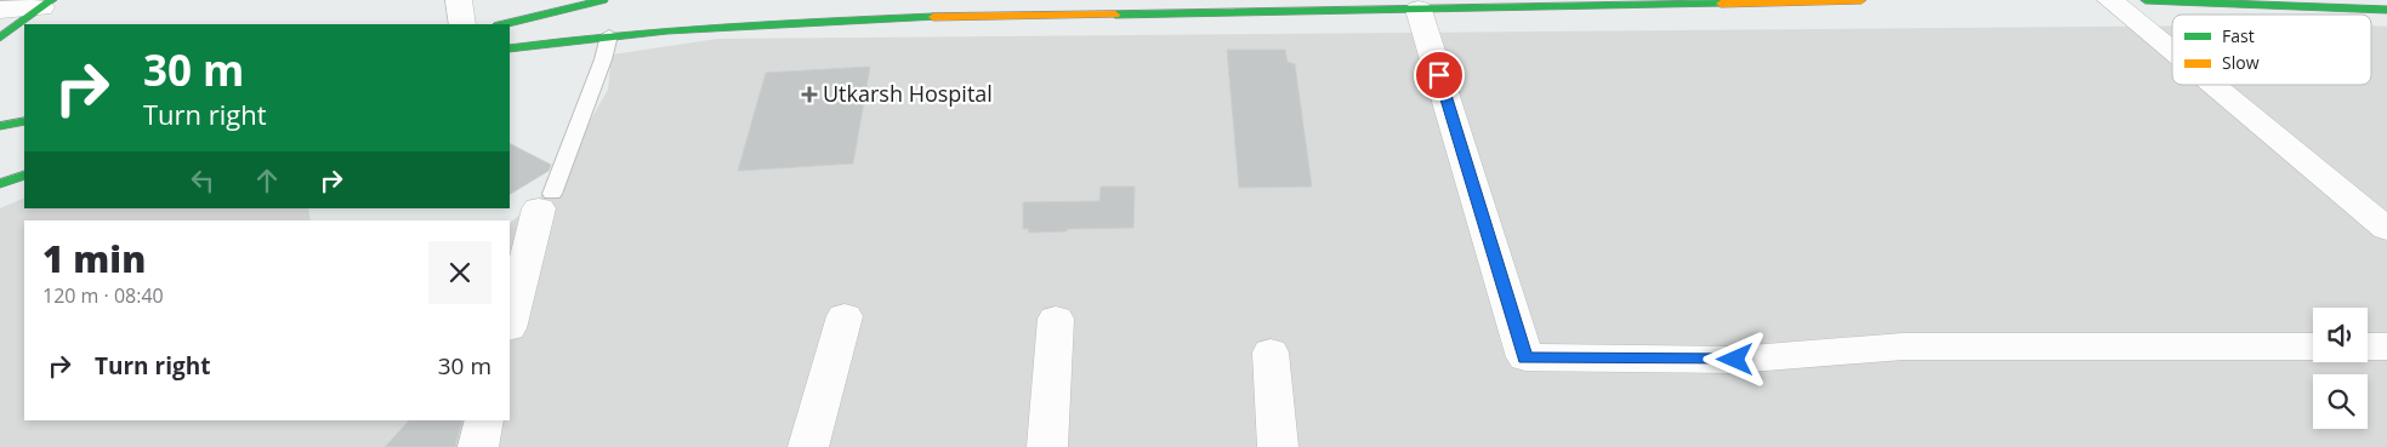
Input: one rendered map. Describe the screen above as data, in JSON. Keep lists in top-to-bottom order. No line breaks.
{"places":{"health":["Utkarsh Hospital"]},"legend":["Fast","Slow"],"page":{"turn":["30 m","Turn right"],"heading":["1 min","120 m · 08:40"],"list":[{"name":"Turn right","value":"30 m"}]}}
